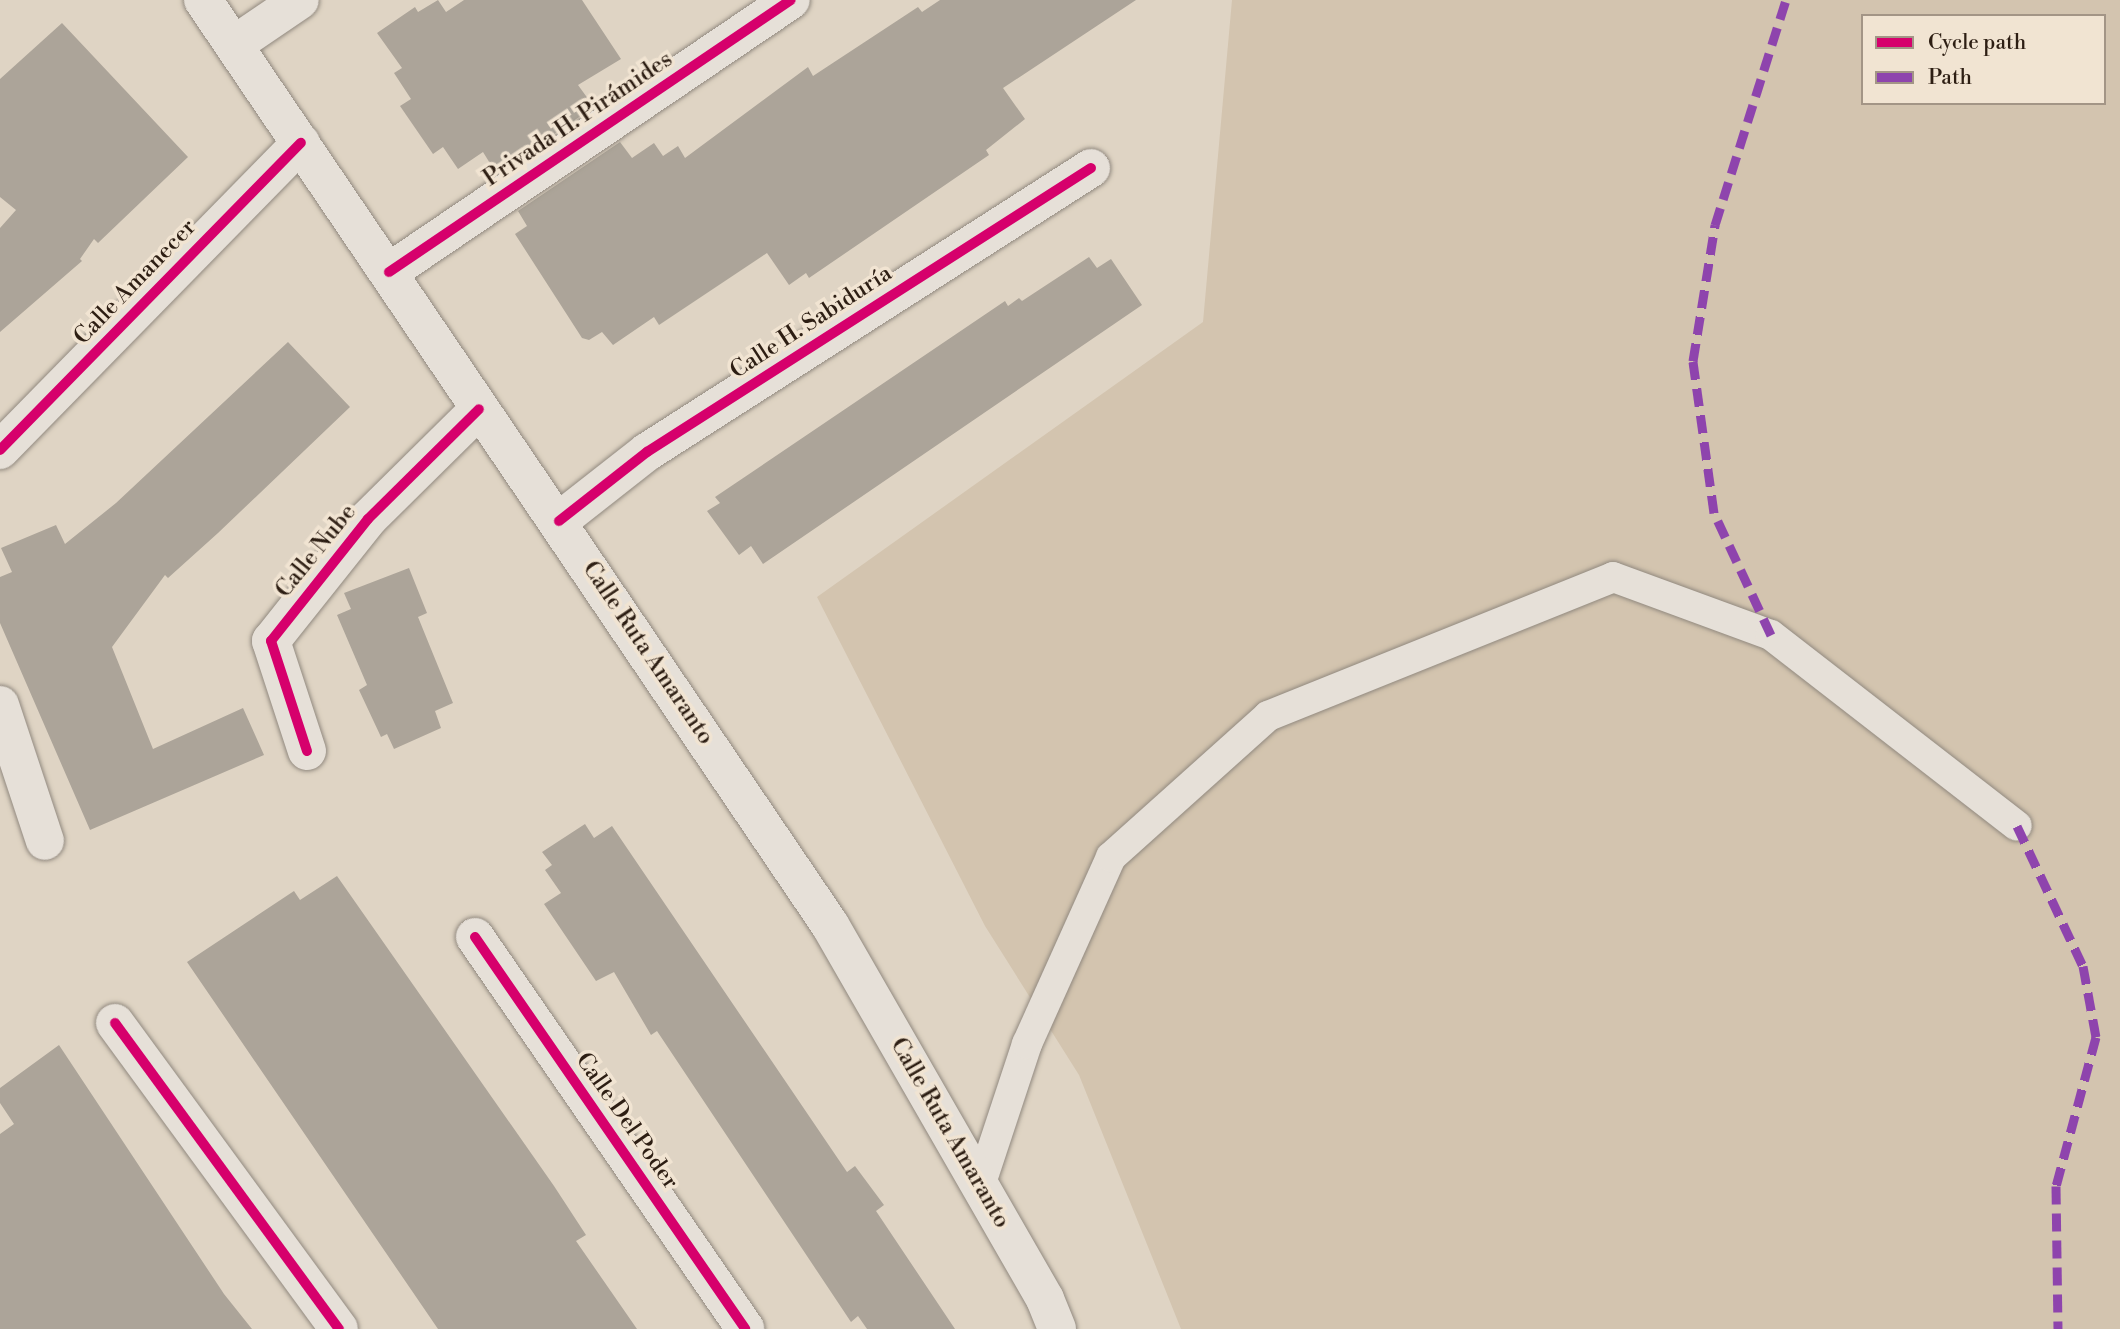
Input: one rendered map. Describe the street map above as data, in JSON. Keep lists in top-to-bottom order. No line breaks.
{"streets":{"street":["Privada H. Pirámides","Calle Amanecer","Calle H. Sabiduría","Calle Nube","Calle Ruta Amaranto","Calle Del Poder"]},"crossings":[["Privada H. Pirámides","Calle Ruta Amaranto"],["Calle Amanecer","Calle Ruta Amaranto"],["Calle H. Sabiduría","Calle Ruta Amaranto"],["Calle Nube","Calle Ruta Amaranto"]],"legend":["Cycle path","Path"]}
